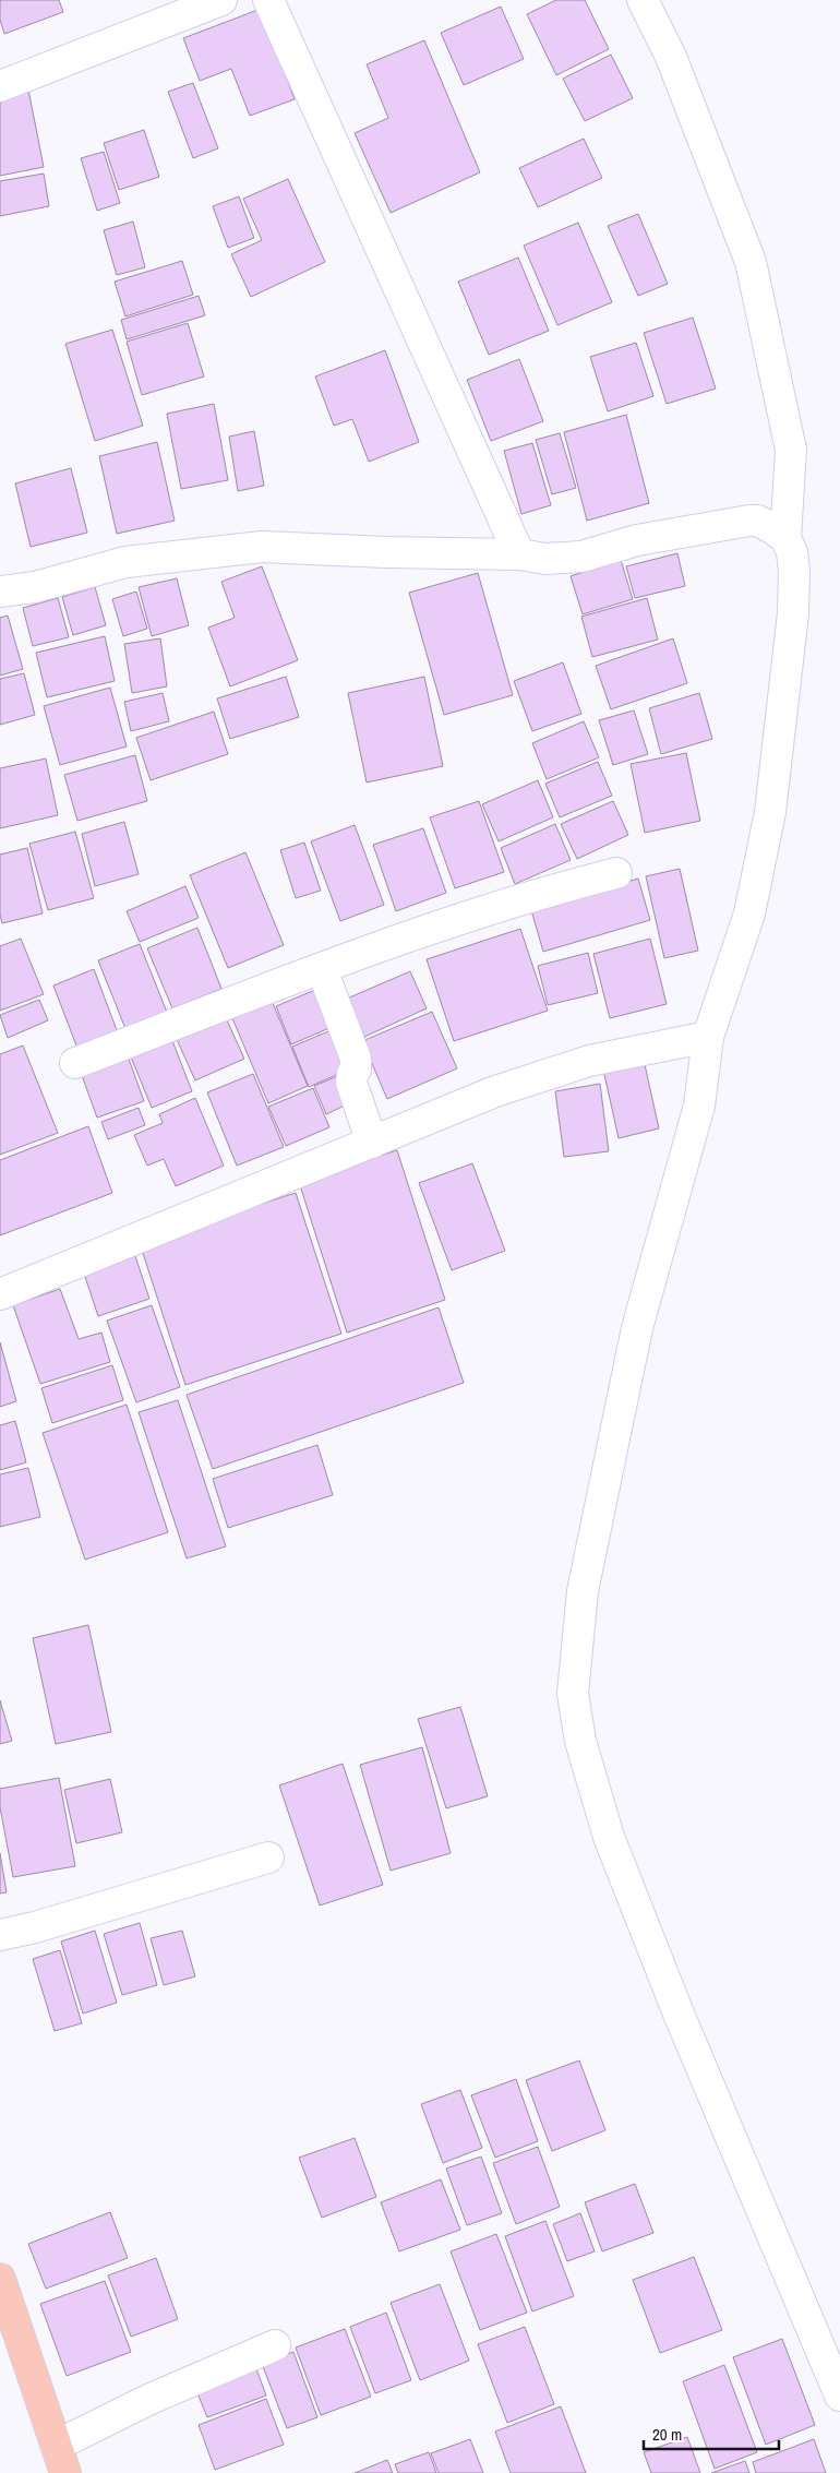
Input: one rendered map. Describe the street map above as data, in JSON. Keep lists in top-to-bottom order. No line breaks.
{"scale_bar":"20 m"}
